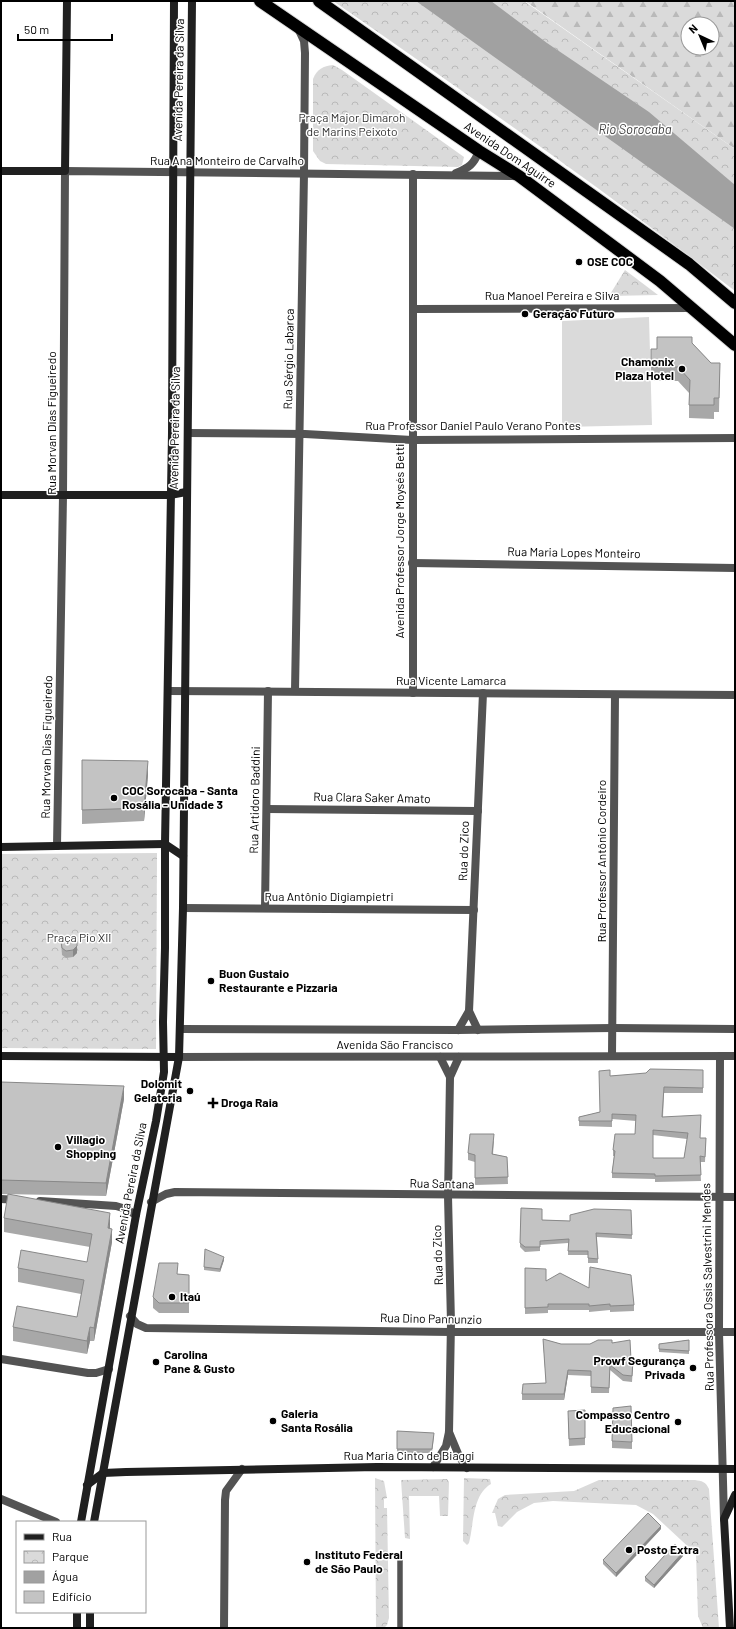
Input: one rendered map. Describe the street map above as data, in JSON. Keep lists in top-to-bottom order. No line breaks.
{"streets":{"highway":["Avenida Dom Aguirre"],"main road":["Avenida Pereira da Silva","Rua Ana Monteiro de Carvalho","Rua Morvan Dias Figueiredo","Rua Professora Ossis Salvestrini Mendes","Rua Maria Cinto de Biaggi"],"street":["Rua Manoel Pereira e Silva","Rua Sérgio Labarca","Rua Professor Daniel Paulo Verano Pontes","Avenida Professor Jorge Moysés Betti","Rua Maria Lopes Monteiro","Rua Vicente Lamarca","Rua Clara Saker Amato","Rua Artidoro Baddini","Rua do Zico","Rua Professor Antônio Cordeiro","Rua Antônio Digiampietri","Avenida São Francisco","Rua Santana","Rua Dino Pannunzio"]},"crossings":[["Avenida Pereira da Silva","Rua Ana Monteiro de Carvalho"],["Avenida Pereira da Silva","Rua Professor Daniel Paulo Verano Pontes"],["Avenida Pereira da Silva","Rua Vicente Lamarca"],["Avenida Pereira da Silva","Rua Antônio Digiampietri"],["Avenida Pereira da Silva","Avenida São Francisco"],["Avenida Pereira da Silva","Rua Santana"],["Avenida Pereira da Silva","Rua Dino Pannunzio"],["Avenida Pereira da Silva","Rua Maria Cinto de Biaggi"],["Avenida Dom Aguirre","Rua Ana Monteiro de Carvalho"],["Avenida Dom Aguirre","Rua Manoel Pereira e Silva"],["Avenida Dom Aguirre","Rua Sérgio Labarca"],["Rua Ana Monteiro de Carvalho","Rua Sérgio Labarca"],["Rua Ana Monteiro de Carvalho","Rua Morvan Dias Figueiredo"],["Rua Ana Monteiro de Carvalho","Avenida Professor Jorge Moysés Betti"],["Rua Manoel Pereira e Silva","Avenida Professor Jorge Moysés Betti"],["Rua Sérgio Labarca","Rua Professor Daniel Paulo Verano Pontes"],["Rua Sérgio Labarca","Rua Vicente Lamarca"],["Rua Professor Daniel Paulo Verano Pontes","Avenida Professor Jorge Moysés Betti"],["Avenida Professor Jorge Moysés Betti","Rua Maria Lopes Monteiro"],["Avenida Professor Jorge Moysés Betti","Rua Vicente Lamarca"],["Rua Vicente Lamarca","Rua Artidoro Baddini"],["Rua Vicente Lamarca","Rua do Zico"],["Rua Vicente Lamarca","Rua Professor Antônio Cordeiro"],["Rua Clara Saker Amato","Rua Artidoro Baddini"],["Rua Clara Saker Amato","Rua do Zico"],["Rua Artidoro Baddini","Rua Antônio Digiampietri"],["Rua do Zico","Rua Antônio Digiampietri"],["Rua do Zico","Avenida São Francisco"],["Rua do Zico","Rua Santana"],["Rua do Zico","Rua Dino Pannunzio"],["Rua do Zico","Rua Maria Cinto de Biaggi"],["Rua Professor Antônio Cordeiro","Avenida São Francisco"],["Avenida São Francisco","Rua Professora Ossis Salvestrini Mendes"],["Rua Santana","Rua Professora Ossis Salvestrini Mendes"],["Rua Professora Ossis Salvestrini Mendes","Rua Dino Pannunzio"],["Rua Professora Ossis Salvestrini Mendes","Rua Maria Cinto de Biaggi"]],"water":["Rio Sorocaba"],"parks":["Praça Major Dimaroh de Marins Peixoto","Praça Pio XII"],"places":{"other":["OSE COC","Geração Futuro","Chamonix Plaza Hotel","COC Sorocaba - Santa Rosália - Unidade 3","Buon Gustaio Restaurante e Pizzaria","Dolomit Gelateria","Villagio Shopping","Itaú","Carolina Pane & Gusto","Prowf Segurança Privada","Galeria Santa Rosália","Compasso Centro Educacional","Posto Extra","Instituto Federal de São Paulo"],"health":["Droga Raia"]},"legend":["Rua","Parque","Água","Edifício"],"scale_bar":"50 m","north":"top left"}
